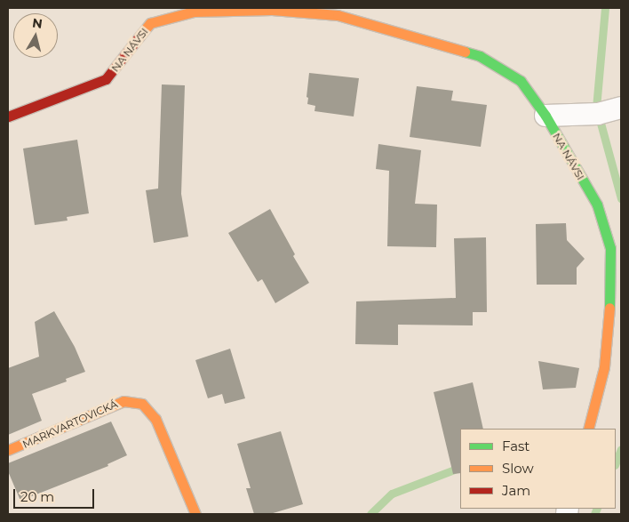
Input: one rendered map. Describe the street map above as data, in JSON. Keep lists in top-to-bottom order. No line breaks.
{"streets":{"street":["NA NÁVSI","MARKVARTOVICKÁ"]},"legend":["Fast","Slow","Jam"],"scale_bar":"20 m","north":"top"}
